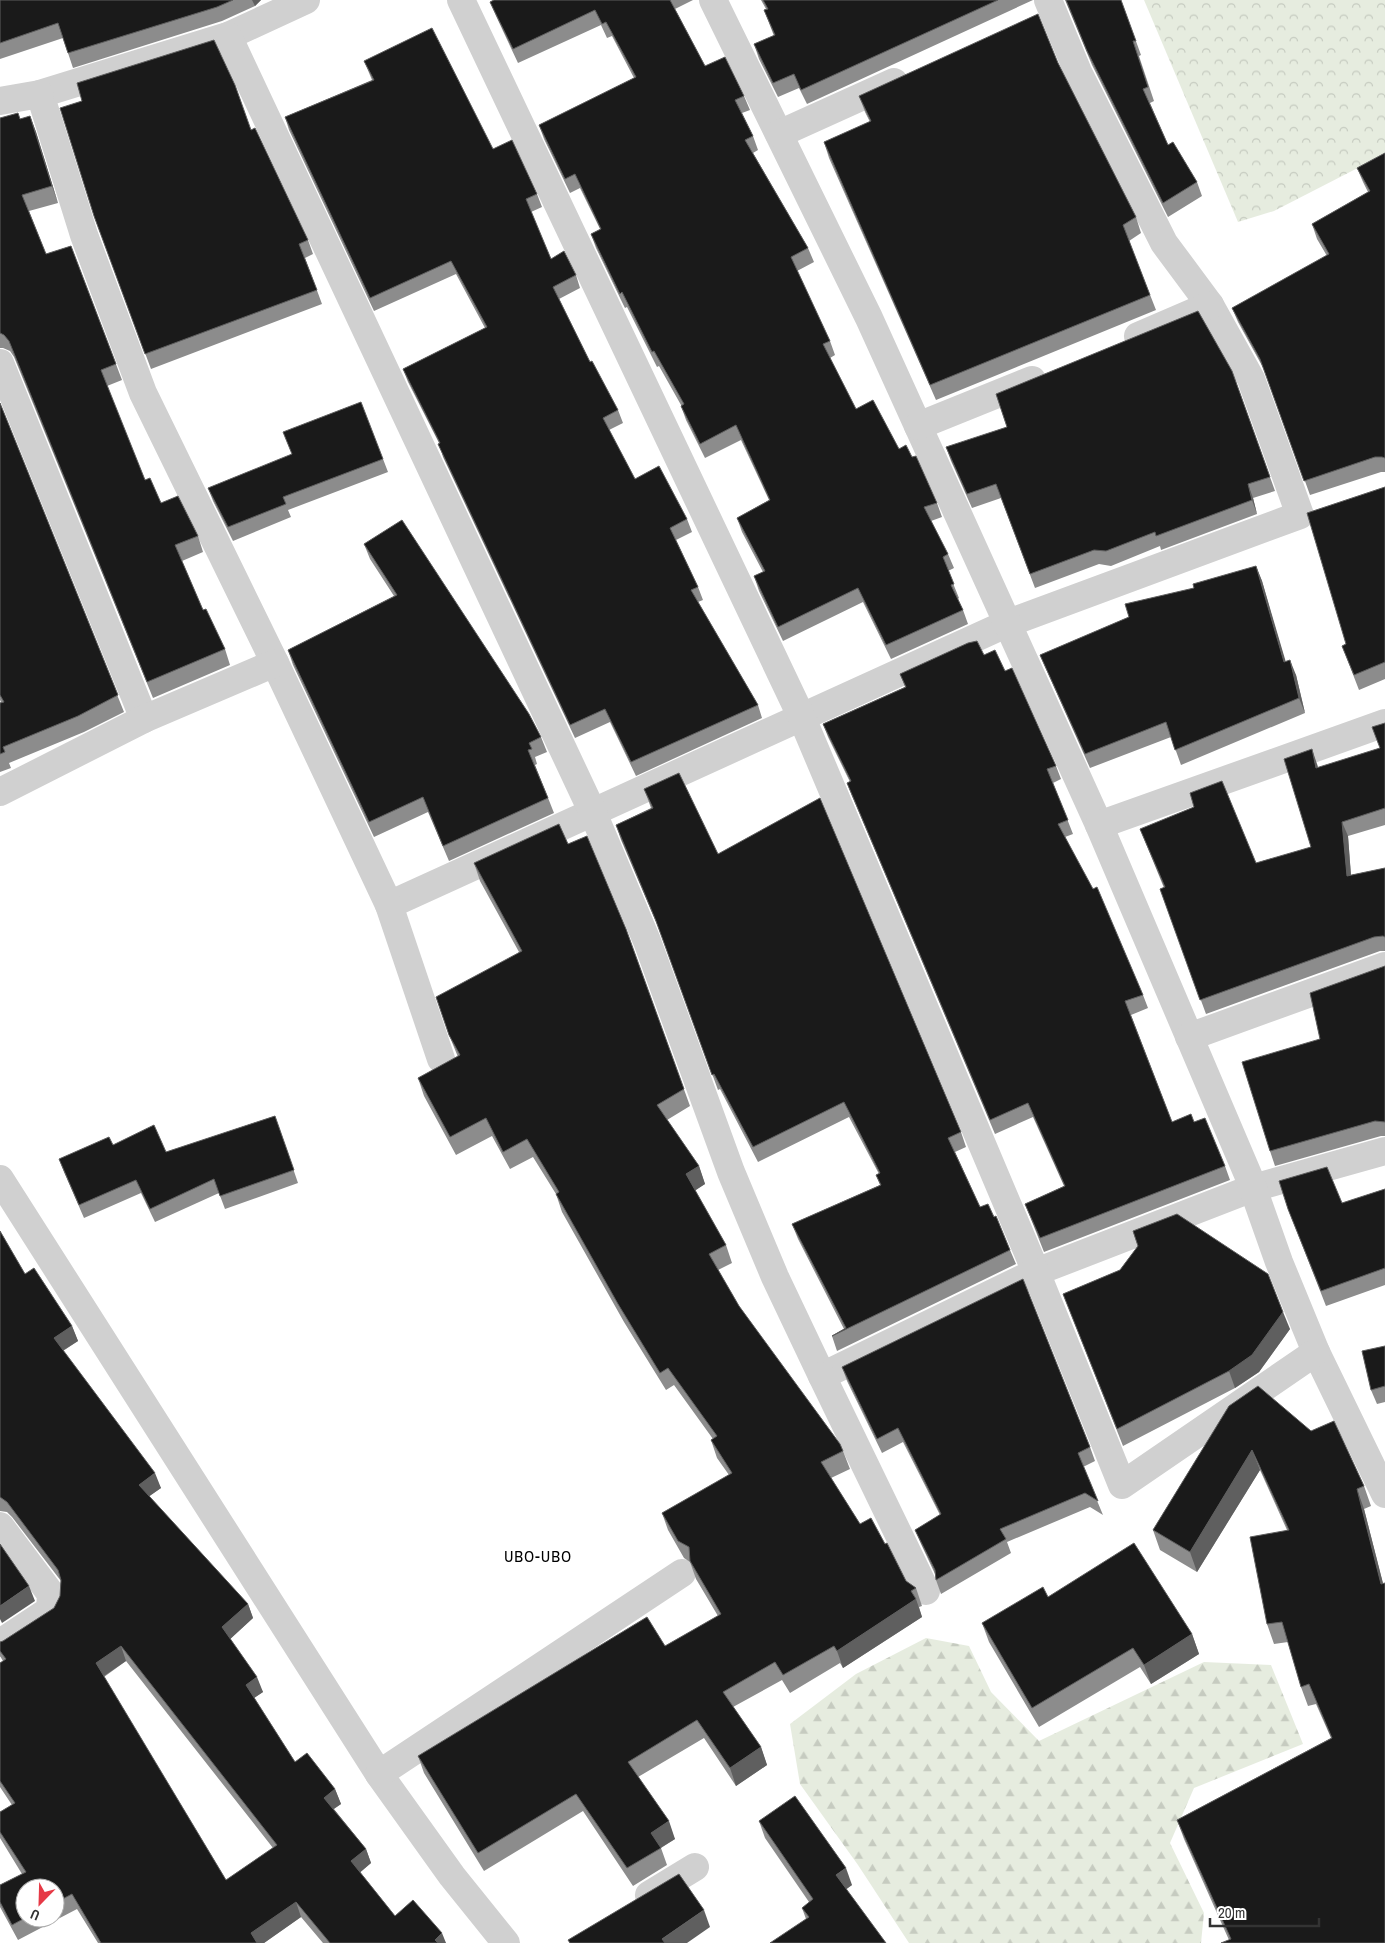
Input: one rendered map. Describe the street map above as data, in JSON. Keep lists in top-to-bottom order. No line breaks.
{"districts":["UBO-UBO"],"scale_bar":"20 m","north":"bottom left"}
